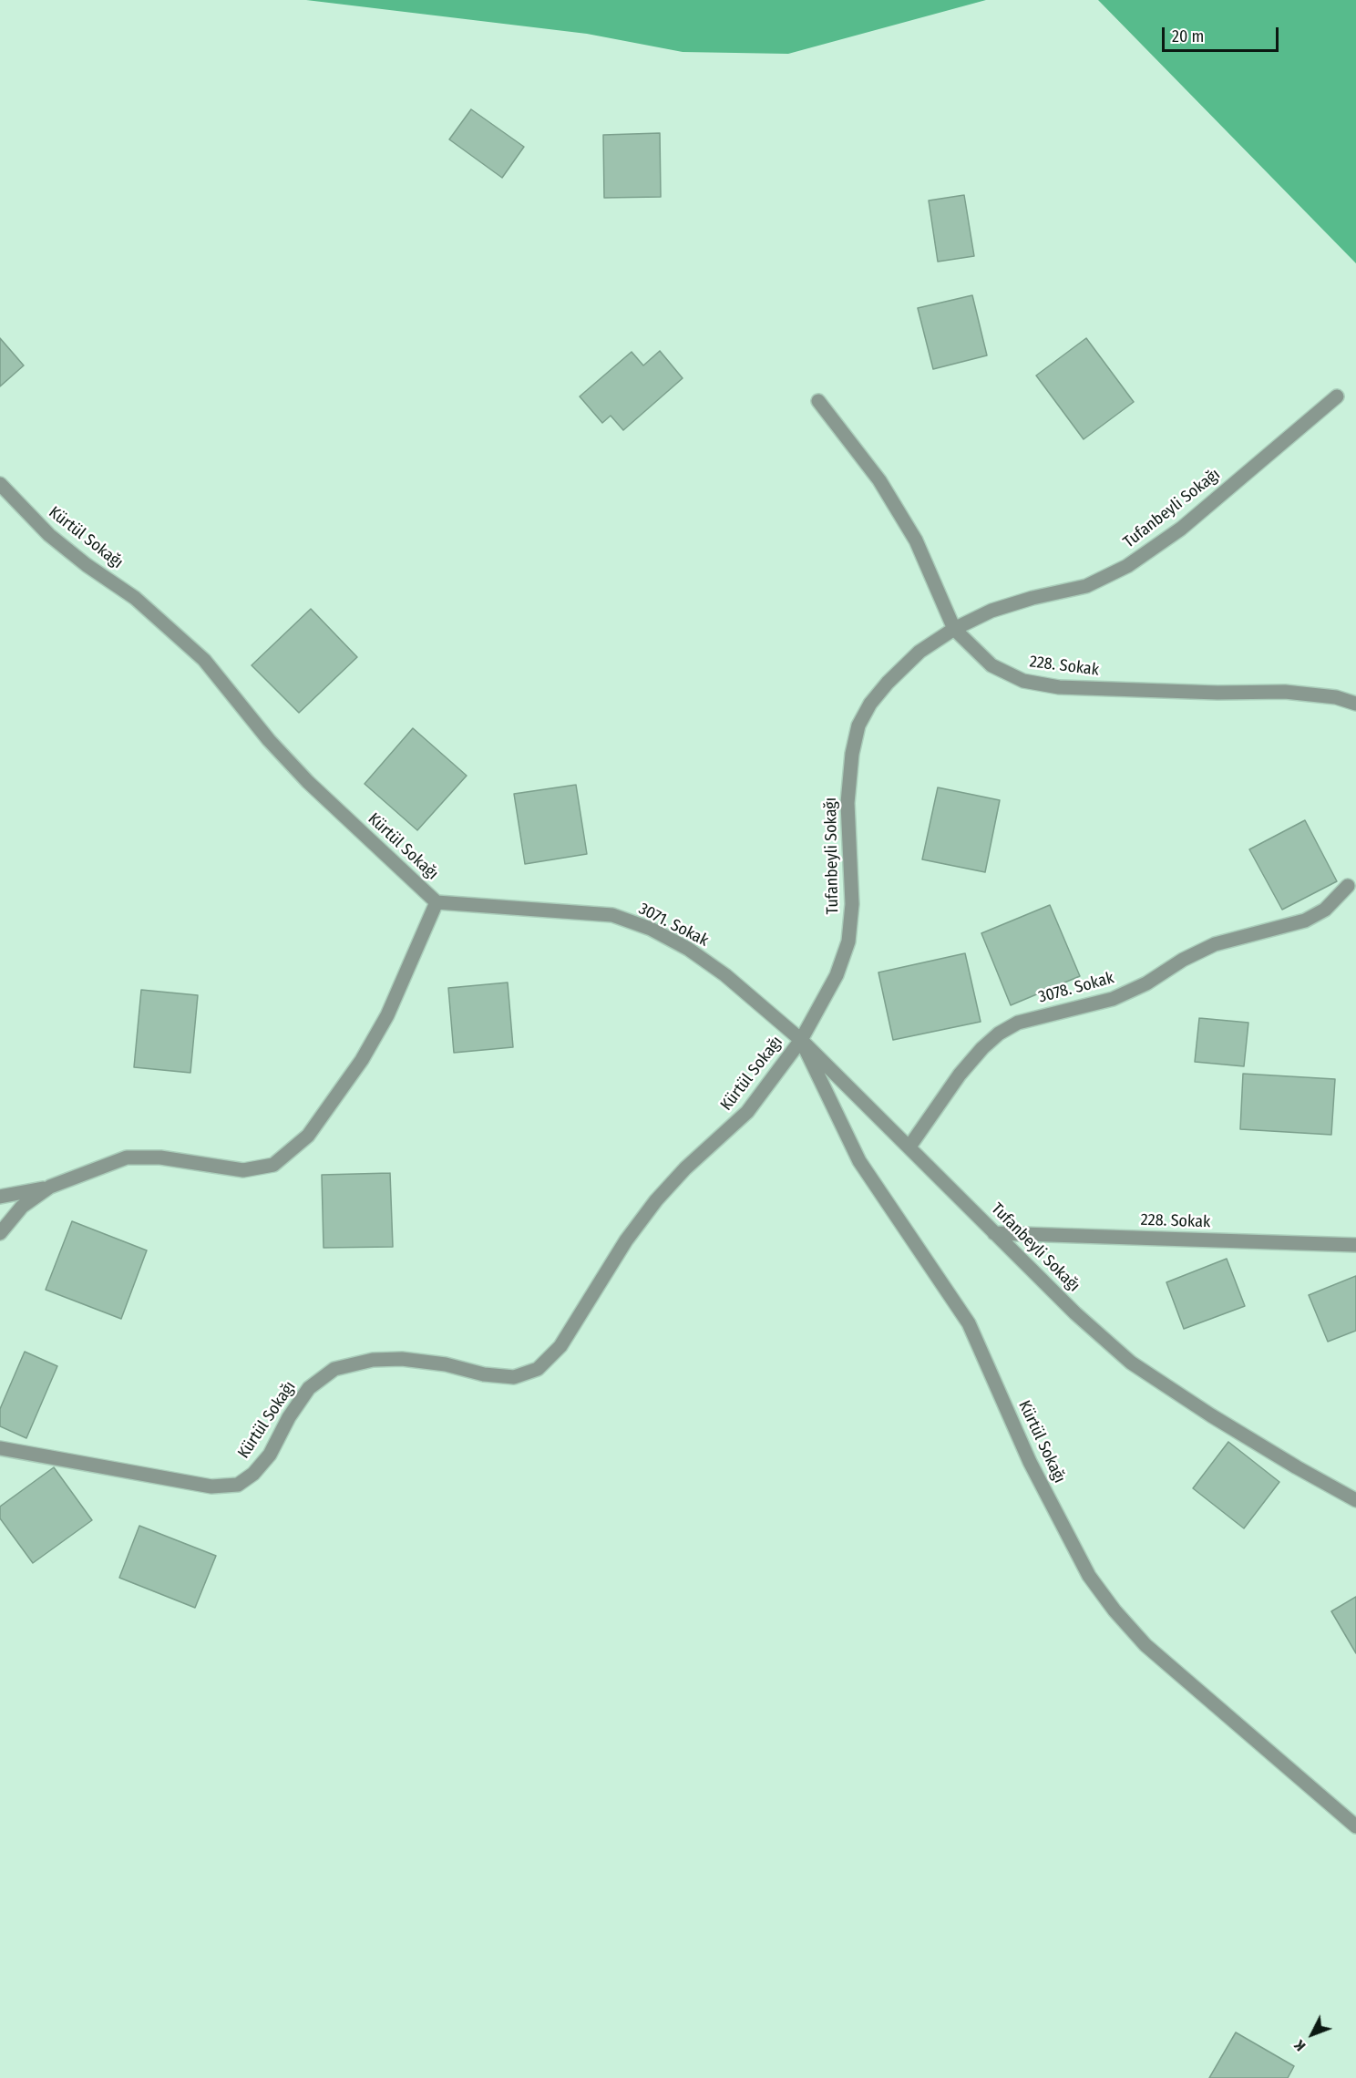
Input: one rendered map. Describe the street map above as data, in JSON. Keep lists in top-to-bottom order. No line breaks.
{"streets":{"street":["Tufanbeyli Sokağı","Kürtül Sokağı","228. Sokak","3071. Sokak","3078. Sokak"]},"crossings":[["Tufanbeyli Sokağı","Kürtül Sokağı"],["Tufanbeyli Sokağı","228. Sokak"],["Tufanbeyli Sokağı","3071. Sokak"],["Tufanbeyli Sokağı","3078. Sokak"],["Kürtül Sokağı","3071. Sokak"]],"scale_bar":"20 m","north":"bottom left"}
